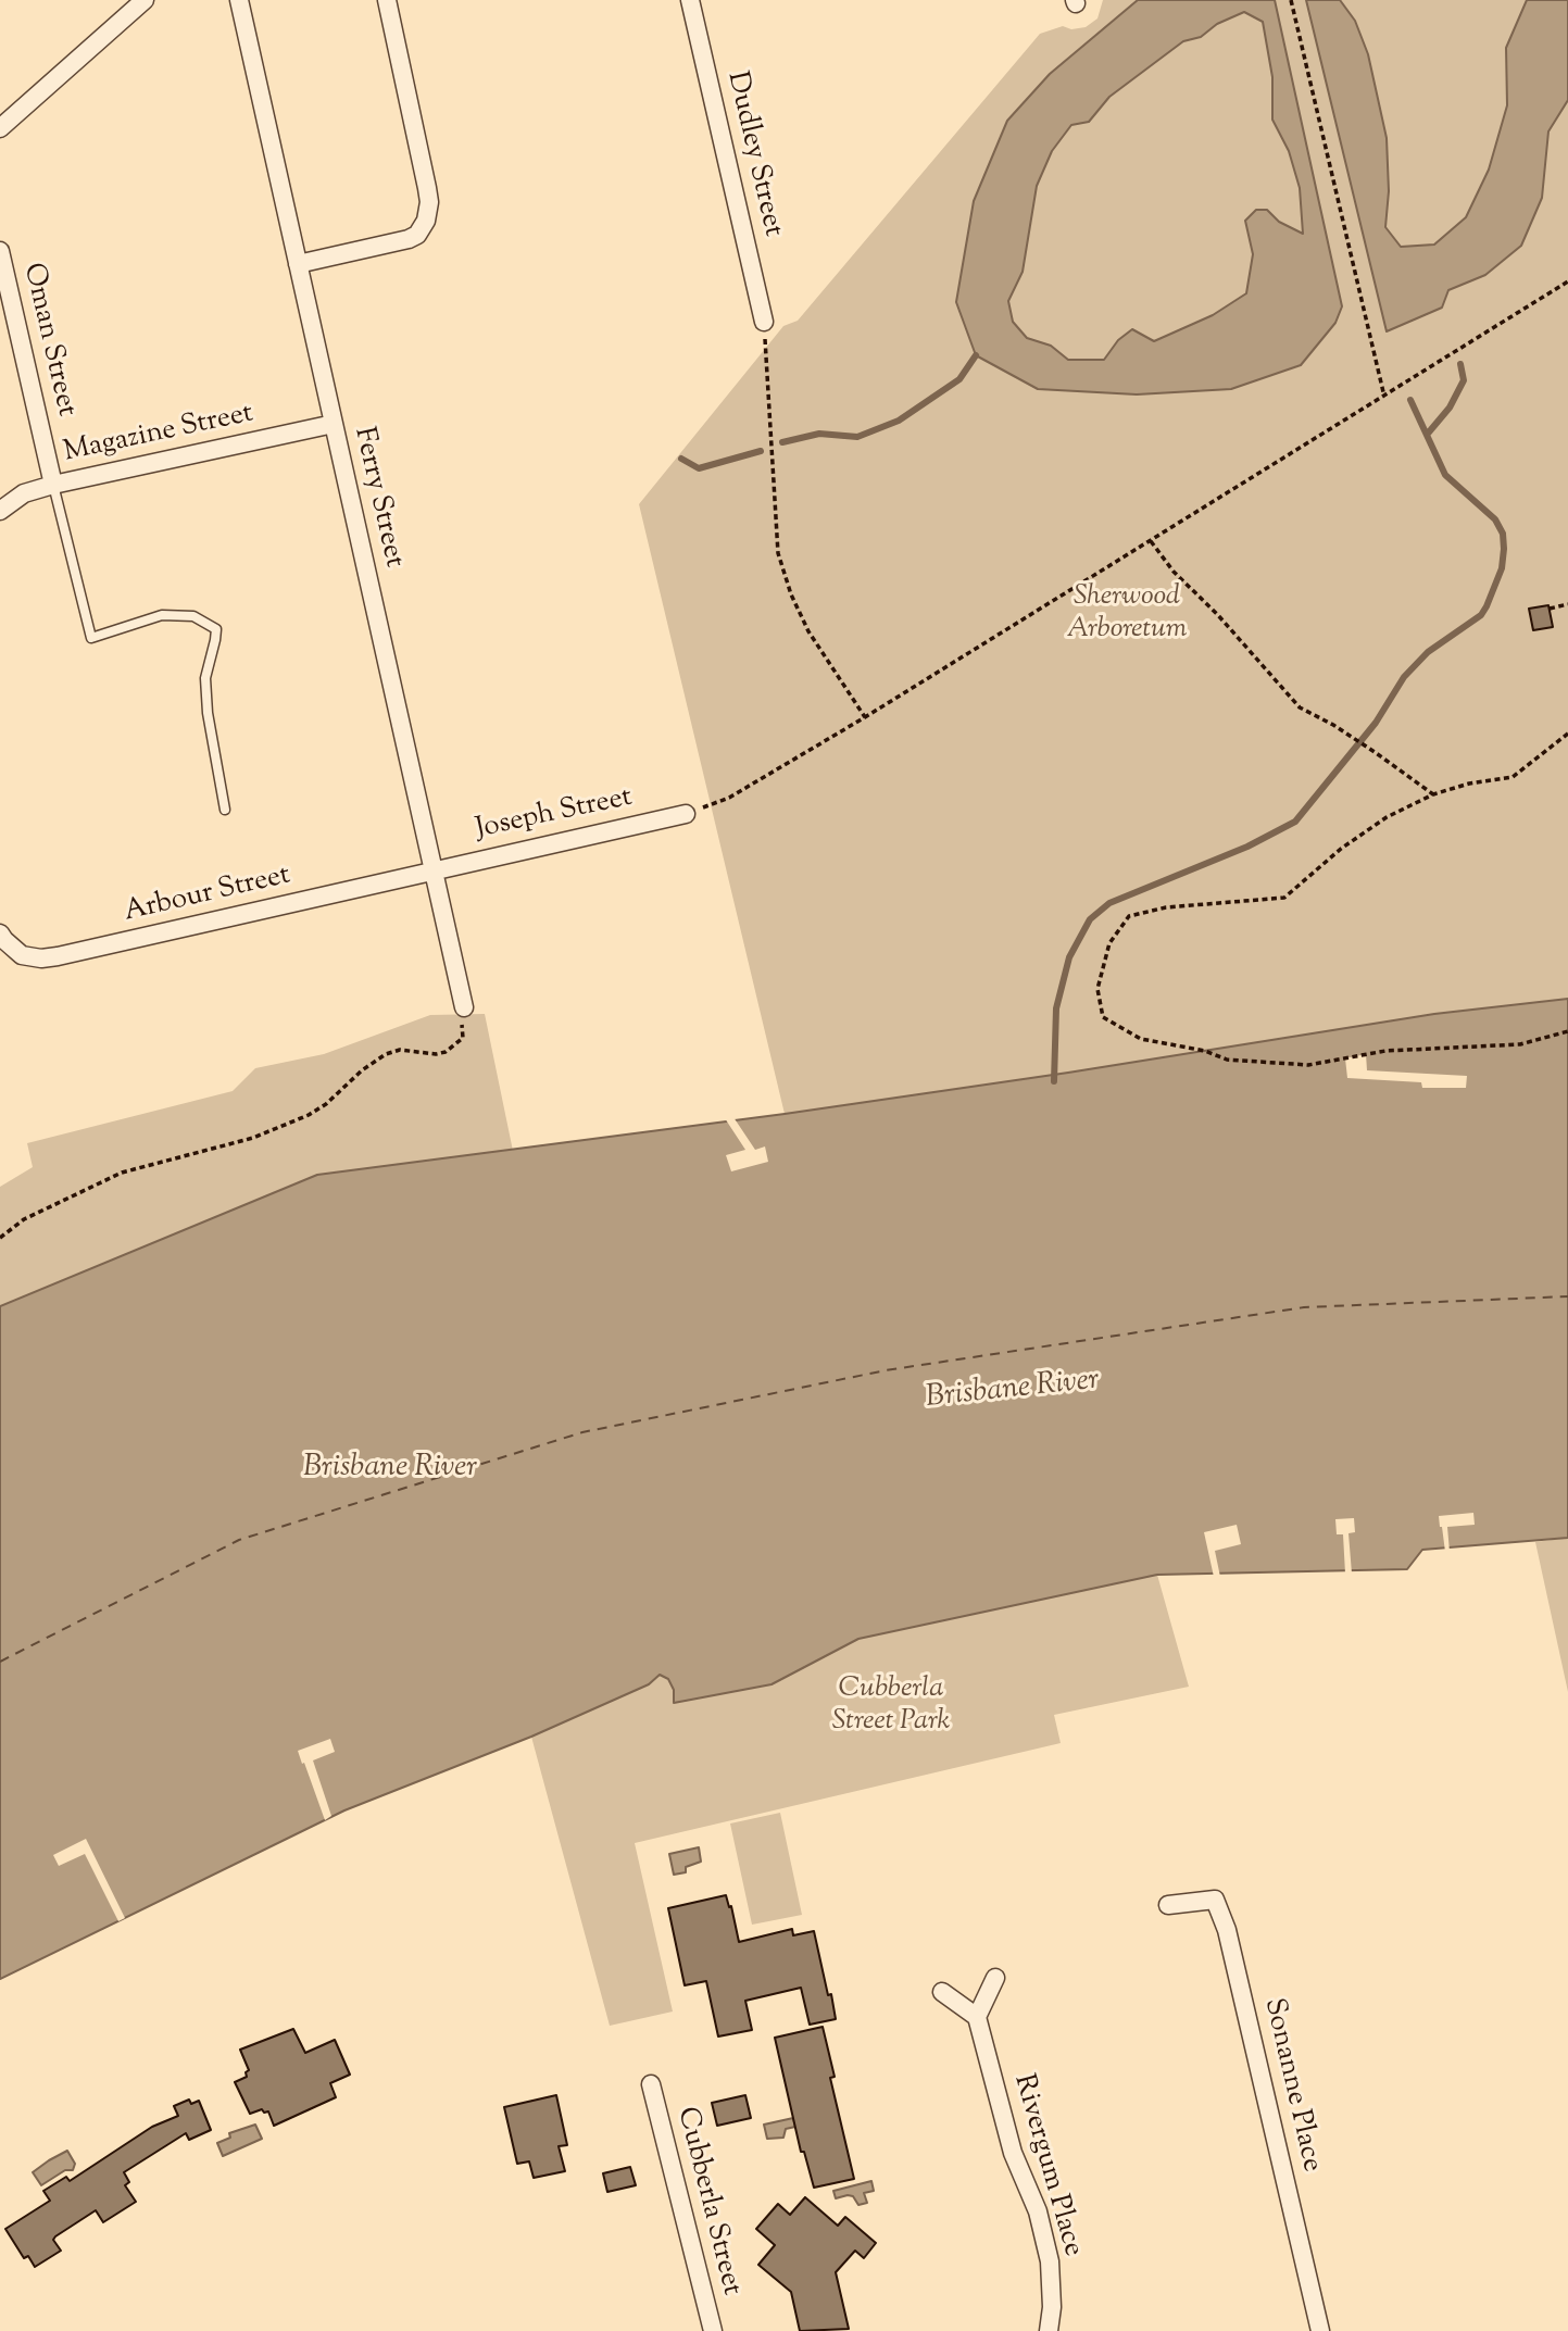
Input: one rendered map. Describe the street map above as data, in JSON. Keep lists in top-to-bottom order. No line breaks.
{"streets":{"street":["Dudley Street","Oman Street","Magazine Street","Ferry Street","Joseph Street","Arbour Street","Sonanne Place","Rivergum Place","Cubberla Street"]},"crossings":[["Oman Street","Magazine Street"],["Magazine Street","Ferry Street"],["Ferry Street","Joseph Street"],["Ferry Street","Arbour Street"],["Joseph Street","Arbour Street"]],"water":["Brisbane River"],"parks":["Sherwood Arboretum","Cubberla Street Park"]}
